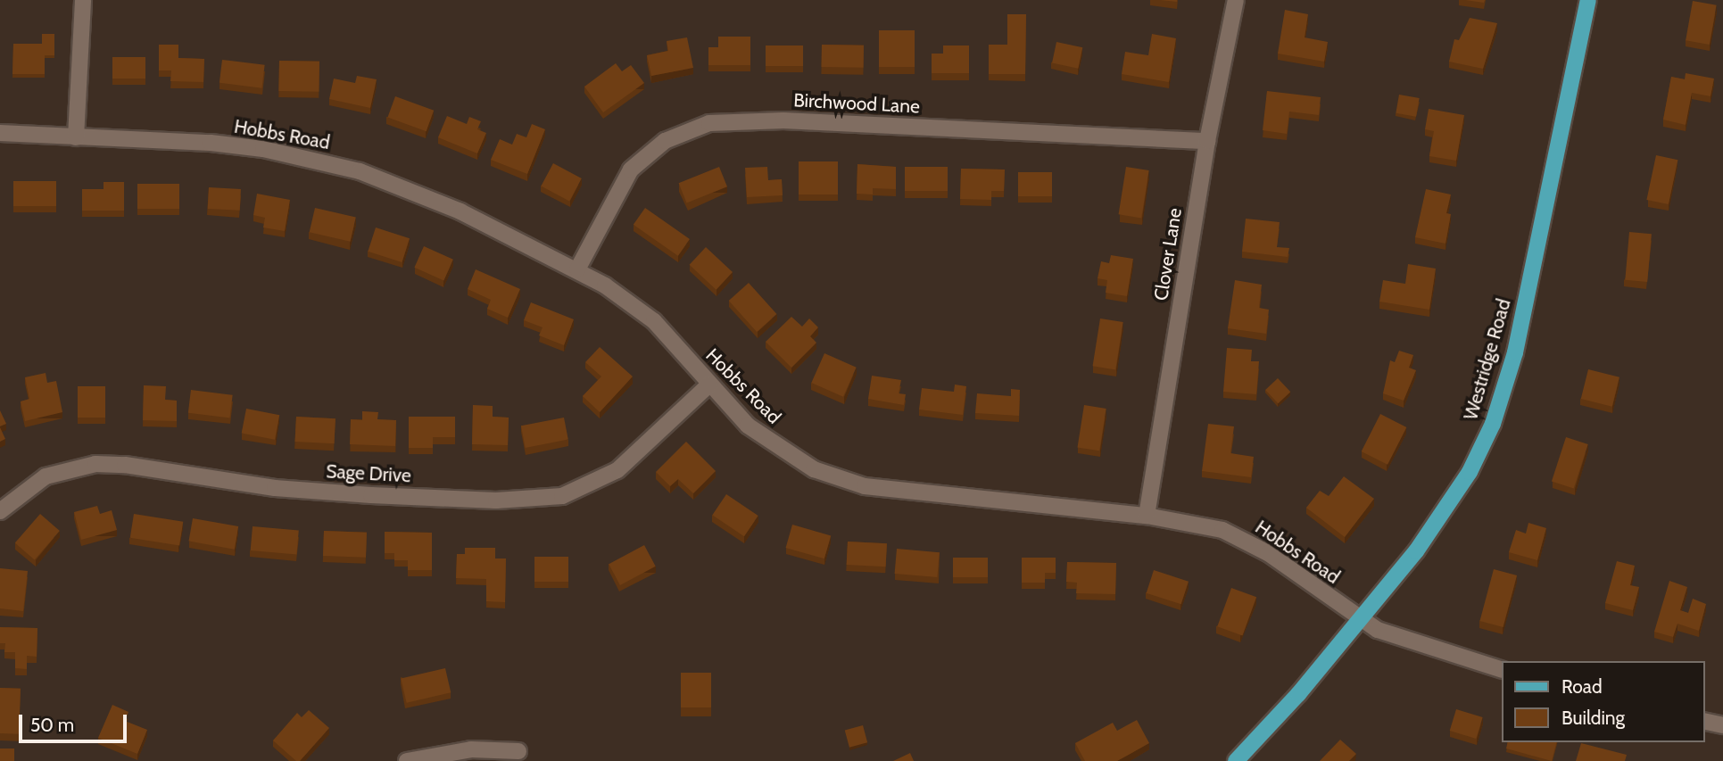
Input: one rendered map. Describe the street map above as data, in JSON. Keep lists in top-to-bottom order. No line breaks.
{"streets":{"main road":["Westridge Road"],"street":["Birchwood Lane","Hobbs Road","Clover Lane","Sage Drive"]},"crossings":[["Birchwood Lane","Hobbs Road"],["Birchwood Lane","Clover Lane"],["Hobbs Road","Clover Lane"],["Hobbs Road","Westridge Road"],["Hobbs Road","Sage Drive"]],"legend":["Road","Building"],"scale_bar":"50 m"}
